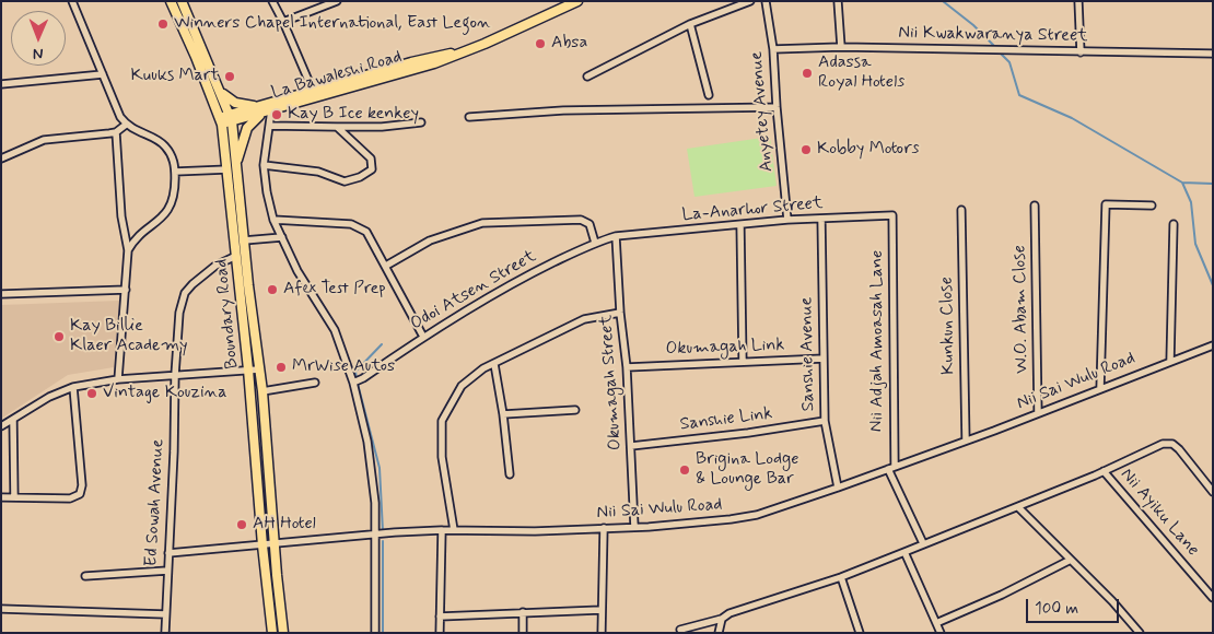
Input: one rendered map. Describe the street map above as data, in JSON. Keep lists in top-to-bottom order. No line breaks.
{"streets":{"main road":["La Bawaleshi Road","Boundary Road"],"street":["Nii Kwakwaranya Street","Anyetey Avenue","La-Anarhor Street","Odoi Atsen Street","W.O. Abam Close","Kunkun Close","Nii Adjah Amoasah Lane","Okumagah Link","Sanshie Avenue","Nii Sai Wulu Road","Okumagah Street","Sanshie Link","Ed Sowah Avenue","Nii Ayiku Lane"]},"crossings":[["Nii Kwakwaranya Street","Anyetey Avenue"],["La Bawaleshi Road","Boundary Road"],["Anyetey Avenue","La-Anarhor Street"],["La-Anarhor Street","Odoi Atsen Street"],["La-Anarhor Street","Nii Adjah Amoasah Lane"],["La-Anarhor Street","Sanshie Avenue"],["La-Anarhor Street","Okumagah Street"],["Odoi Atsen Street","Okumagah Street"],["W.O. Abam Close","Nii Sai Wulu Road"],["Boundary Road","Nii Sai Wulu Road"],["Boundary Road","Ed Sowah Avenue"],["Kunkun Close","Nii Sai Wulu Road"],["Nii Adjah Amoasah Lane","Nii Sai Wulu Road"],["Okumagah Link","Sanshie Avenue"],["Okumagah Link","Okumagah Street"],["Sanshie Avenue","Nii Sai Wulu Road"],["Sanshie Avenue","Sanshie Link"],["Nii Sai Wulu Road","Okumagah Street"],["Nii Sai Wulu Road","Ed Sowah Avenue"],["Okumagah Street","Sanshie Link"]],"places":["Winners Chapel International, East Legon","Absa","Adassa Royal Hotels","Kuuks Mart","Kay B Ice kenkey","Kobby Motors","Afex Test Prep","Kay Billie Klaer Academy","MrWise Autos","Vintage Kouzina","Brigina Lodge & Lounge Bar","AH Hotel"],"scale_bar":"100 m","north":"bottom"}
